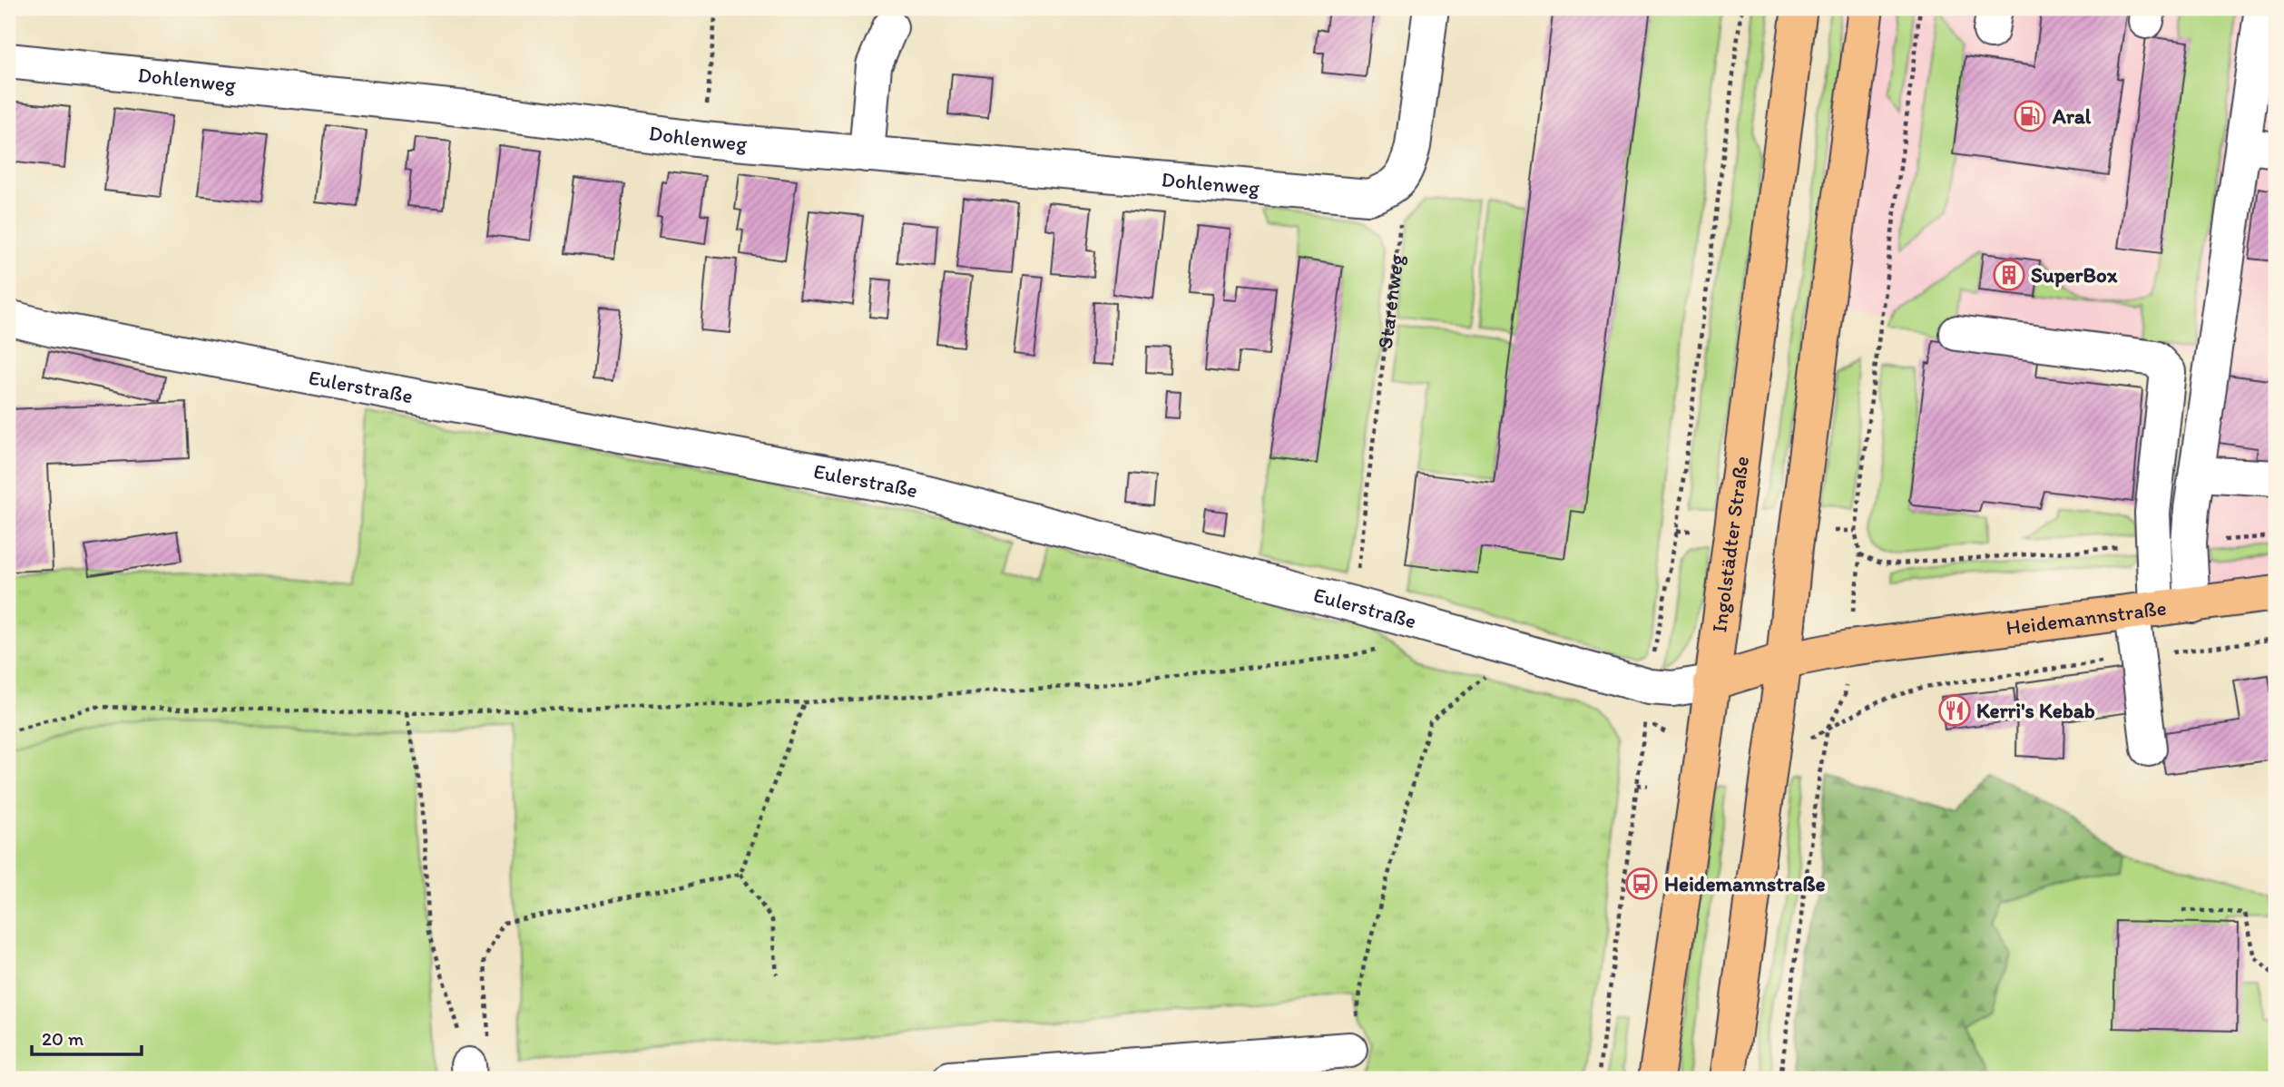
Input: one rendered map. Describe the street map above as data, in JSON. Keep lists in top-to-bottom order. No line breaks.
{"streets":{"main road":["Ingolstädter Straße","Heidemannstraße"],"street":["Dohlenweg","Eulerstraße"],"path":["Starenweg"]},"crossings":[["Dohlenweg","Starenweg"],["Starenweg","Eulerstraße"],["Eulerstraße","Ingolstädter Straße"],["Eulerstraße","Heidemannstraße"],["Ingolstädter Straße","Heidemannstraße"]],"places":{"fuel station":["Aral"],"building":["SuperBox"],"restaurant":["Kerri's Kebab"],"bus stop":["Heidemannstraße"]},"scale_bar":"20 m"}
